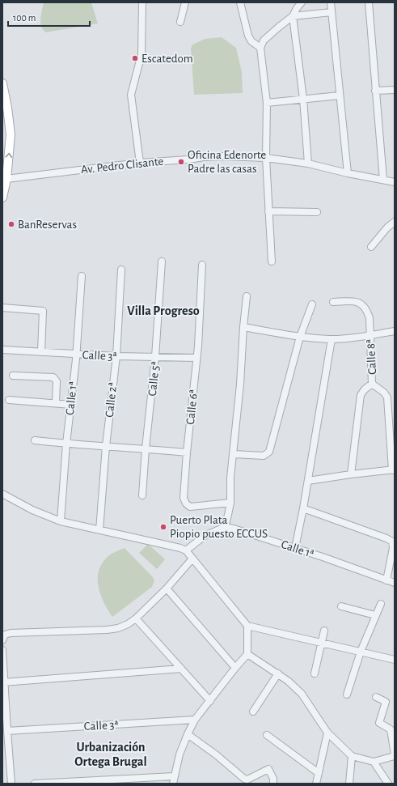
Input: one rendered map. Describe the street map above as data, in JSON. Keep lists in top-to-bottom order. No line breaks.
{"streets":{"street":["Av. Pedro Clisante","Calle 3ª","Calle 8ª","Calle 5ª","Calle 1ª","Calle 2ª","Calle 6ª"]},"crossings":[["Calle 3ª","Calle 5ª"],["Calle 3ª","Calle 1ª"],["Calle 3ª","Calle 2ª"],["Calle 3ª","Calle 6ª"]],"districts":["Villa Progreso","Urbanización Ortega Brugal"],"places":["Escatedom","Oficina Edenorte Padre las casas","BanReservas","Puerto Plata Piopio puesto ECCUS"],"scale_bar":"100 m"}
